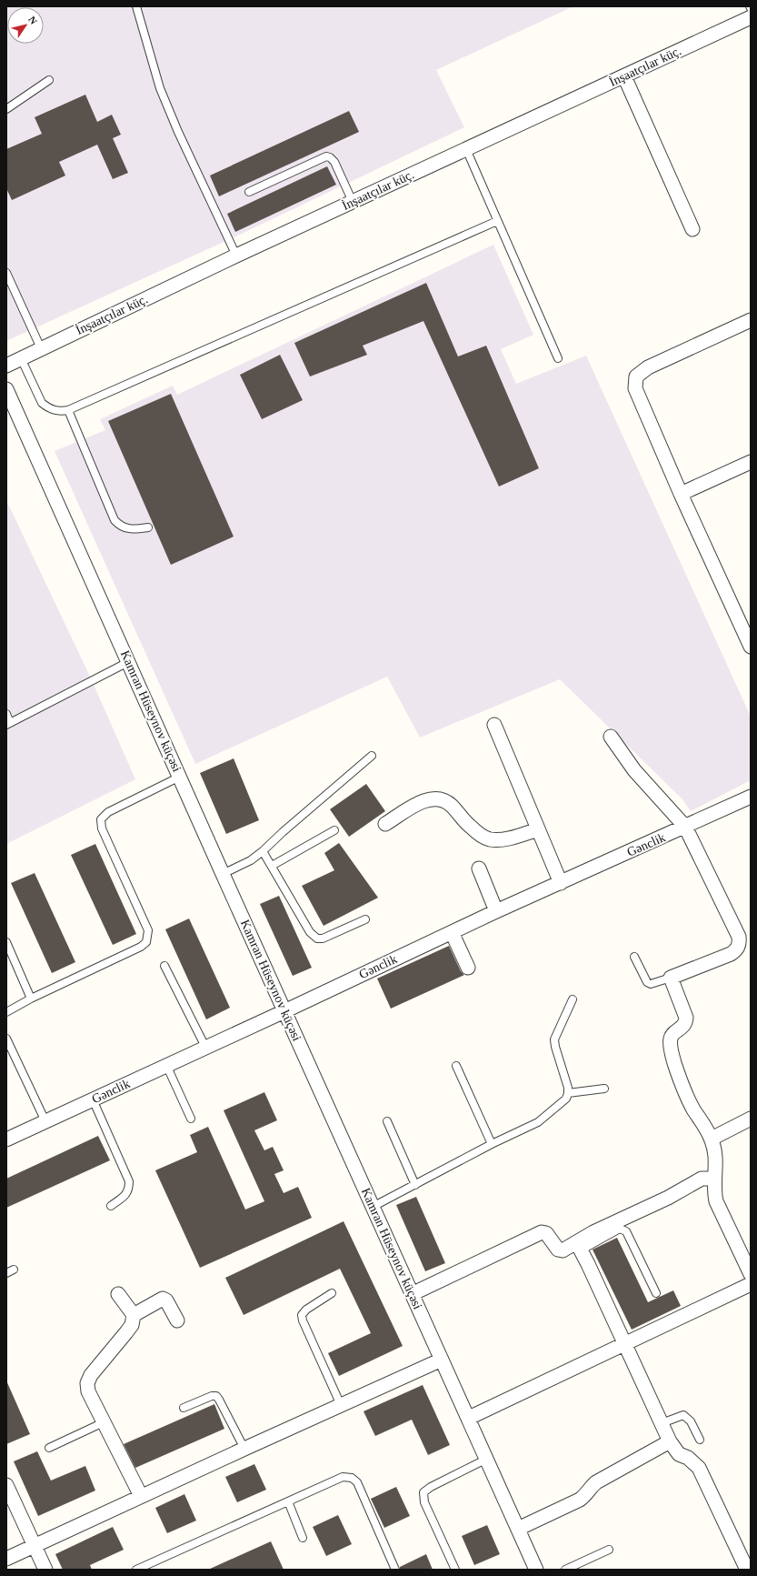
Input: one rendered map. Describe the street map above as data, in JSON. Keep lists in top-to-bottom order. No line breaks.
{"streets":{"street":["İnşaatçılar küç.","Kamran Hüseynov küçəsi","Gənclik"]},"crossings":[["Kamran Hüseynov küçəsi","Gənclik"]],"north":"top right"}
